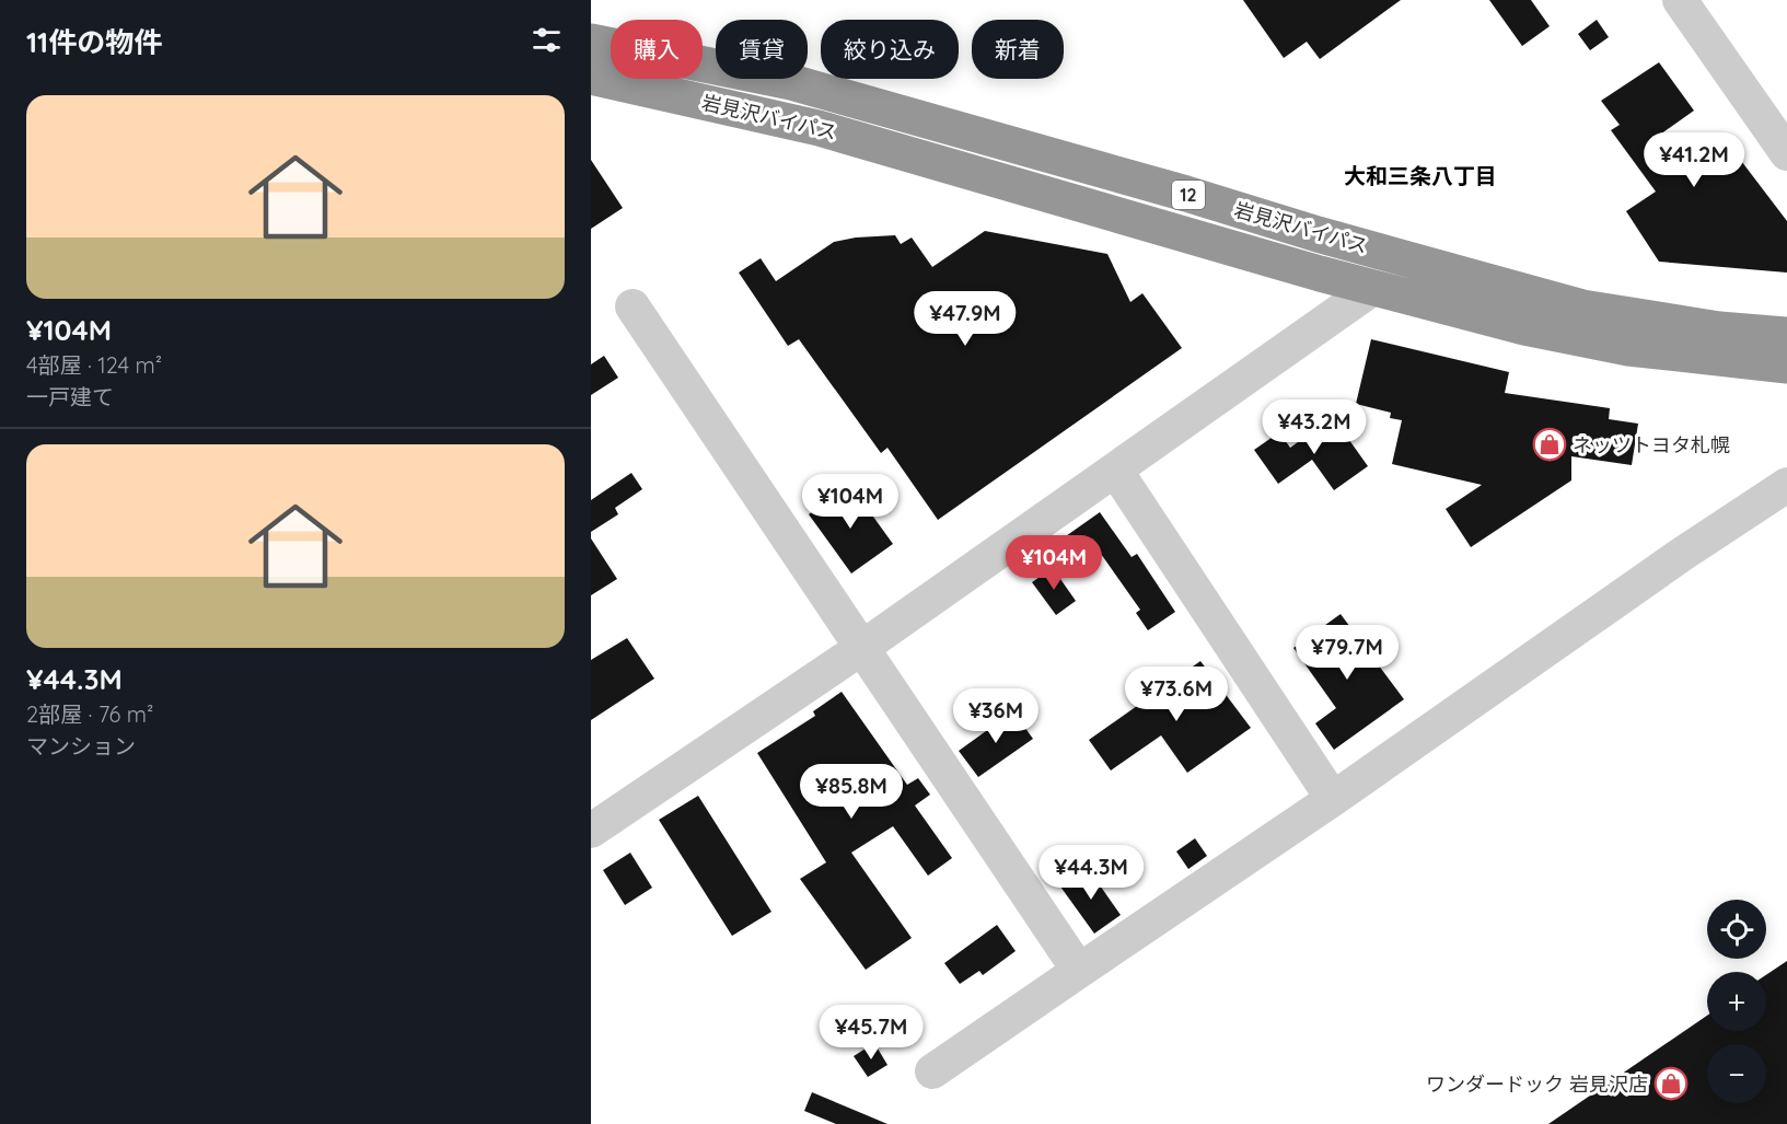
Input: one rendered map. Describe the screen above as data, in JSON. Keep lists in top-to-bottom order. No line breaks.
{"streets":{"highway":["岩見沢バイパス","12"]},"districts":["大和三条八丁目"],"places":{"shop":["ネッツトヨタ札幌","ワンダードック 岩見沢店"]},"page":{"heading":"11件の物件","chip":["購入","賃貸","絞り込み","新着"],"list":[{"name":"¥104M","note":"4部屋 · 124 m² · 一戸建て"},{"name":"¥44.3M","note":"2部屋 · 76 m² · マンション"}],"price":["¥41.2M","¥47.9M","¥43.2M","¥104M","¥104M","¥79.7M","¥73.6M","¥36M","¥85.8M","¥44.3M","¥45.7M"],"map_buttons":["+","−"]}}
